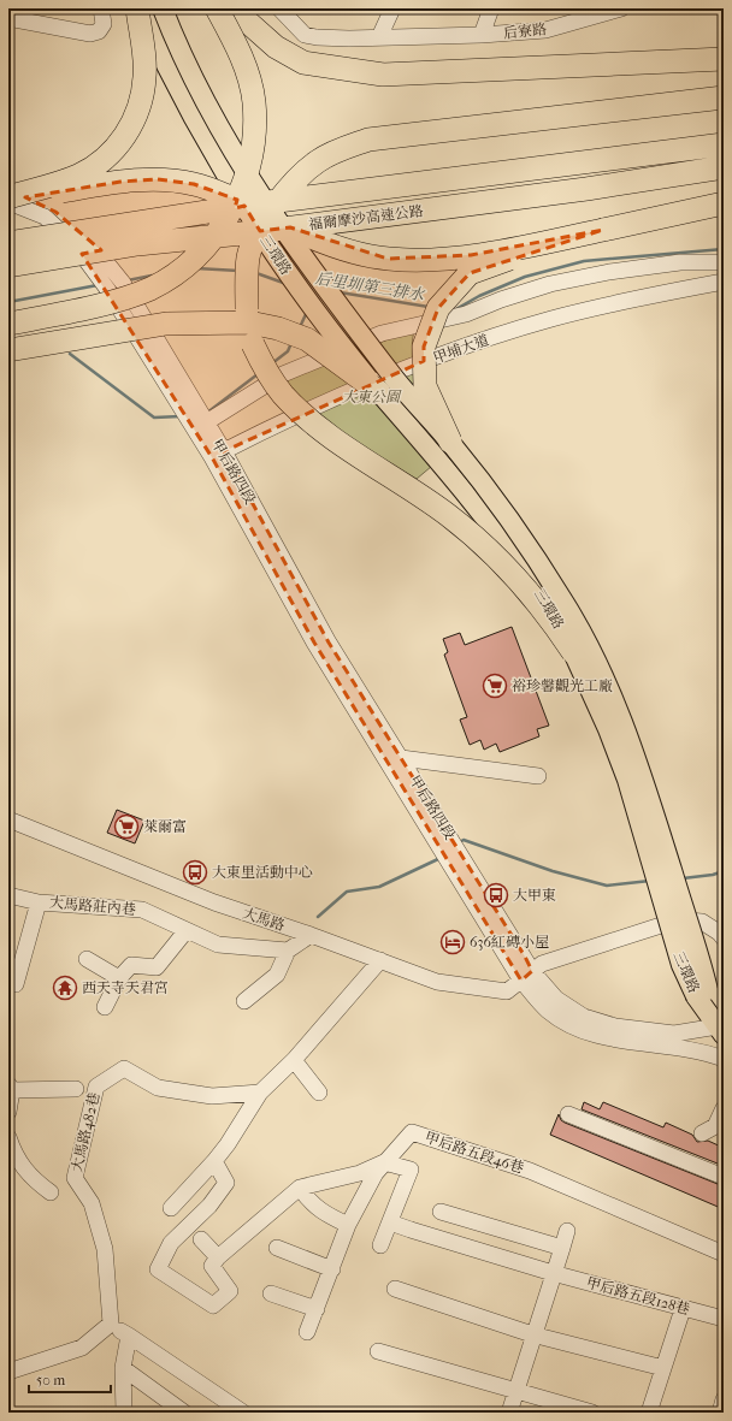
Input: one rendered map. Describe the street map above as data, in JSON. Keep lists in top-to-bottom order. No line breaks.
{"streets":{"highway":["福爾摩沙高速公路"],"main road":["三環路"],"street":["后寮路","甲埔大道","甲后路四段","大馬路莊內巷","大馬路","大馬路482巷","甲后路五段46巷","甲后路五段128巷"]},"crossings":[["三環路","甲后路四段"],["甲埔大道","甲后路四段"],["甲后路四段","大馬路"]],"water":["后里圳第三排水"],"parks":["大東公園"],"places":{"supermarket":["裕珍馨觀光工廠","萊爾富"],"bus stop":["大東里活動中心","大甲東"],"hotel":["636紅磚小屋"],"temple":["西天寺天君宮"]},"scale_bar":"50 m"}
